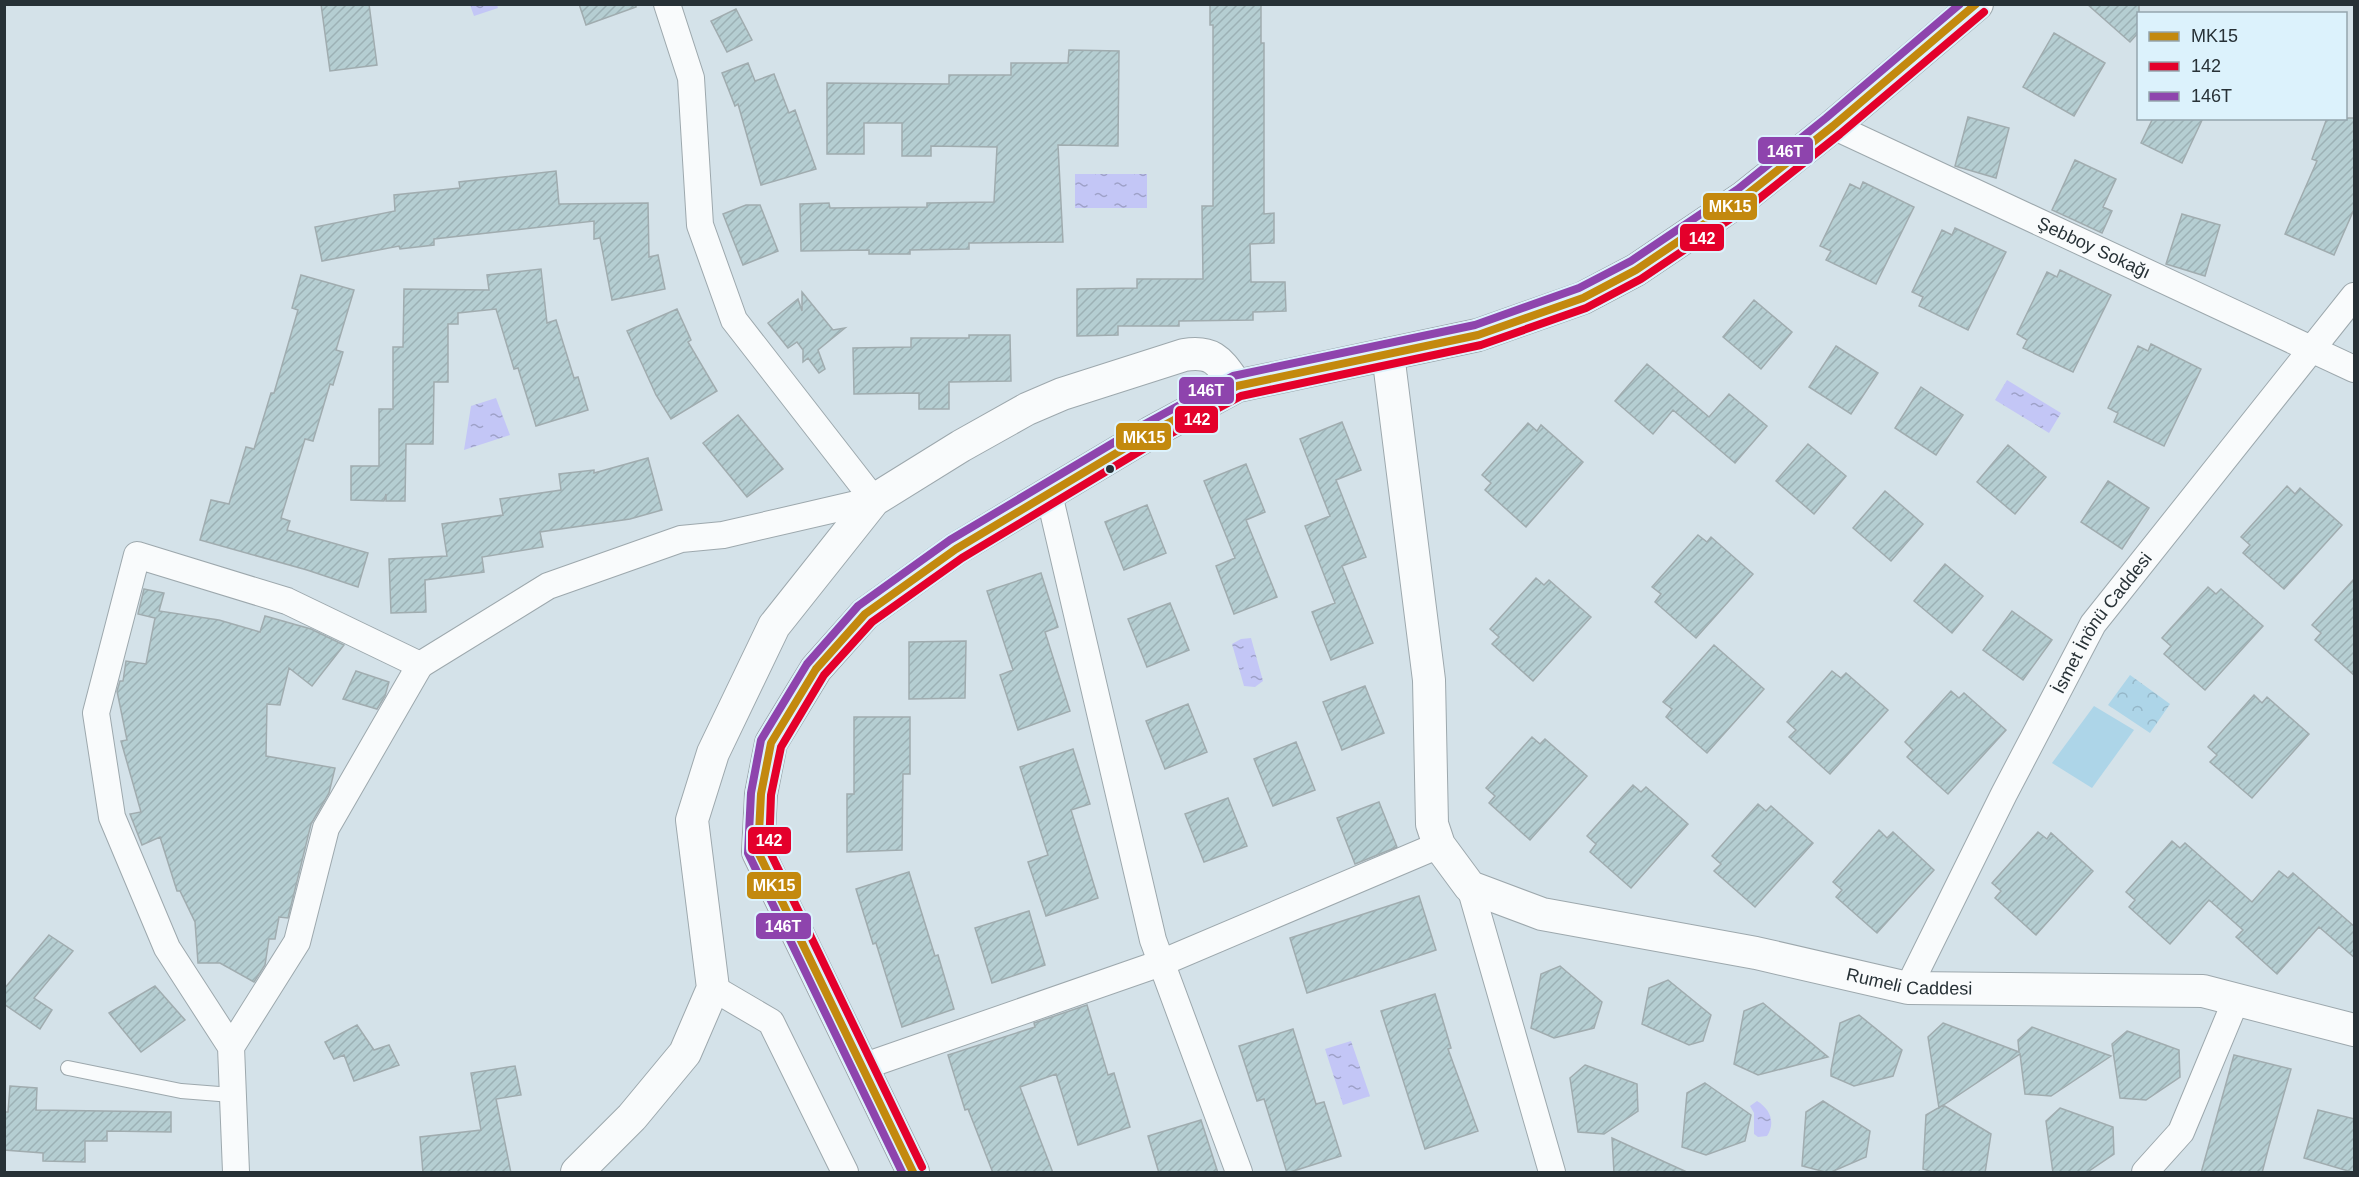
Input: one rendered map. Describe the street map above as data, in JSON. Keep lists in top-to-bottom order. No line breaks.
{"streets":{"street":["Şebboy Sokağı","İsmet İnönü Caddesi","Rumeli Caddesi"]},"crossings":[["Şebboy Sokağı","İsmet İnönü Caddesi"],["İsmet İnönü Caddesi","Rumeli Caddesi"]],"lines":["transit line MK15","transit line 146T","transit line 142"],"legend":["MK15","142","146T"]}
